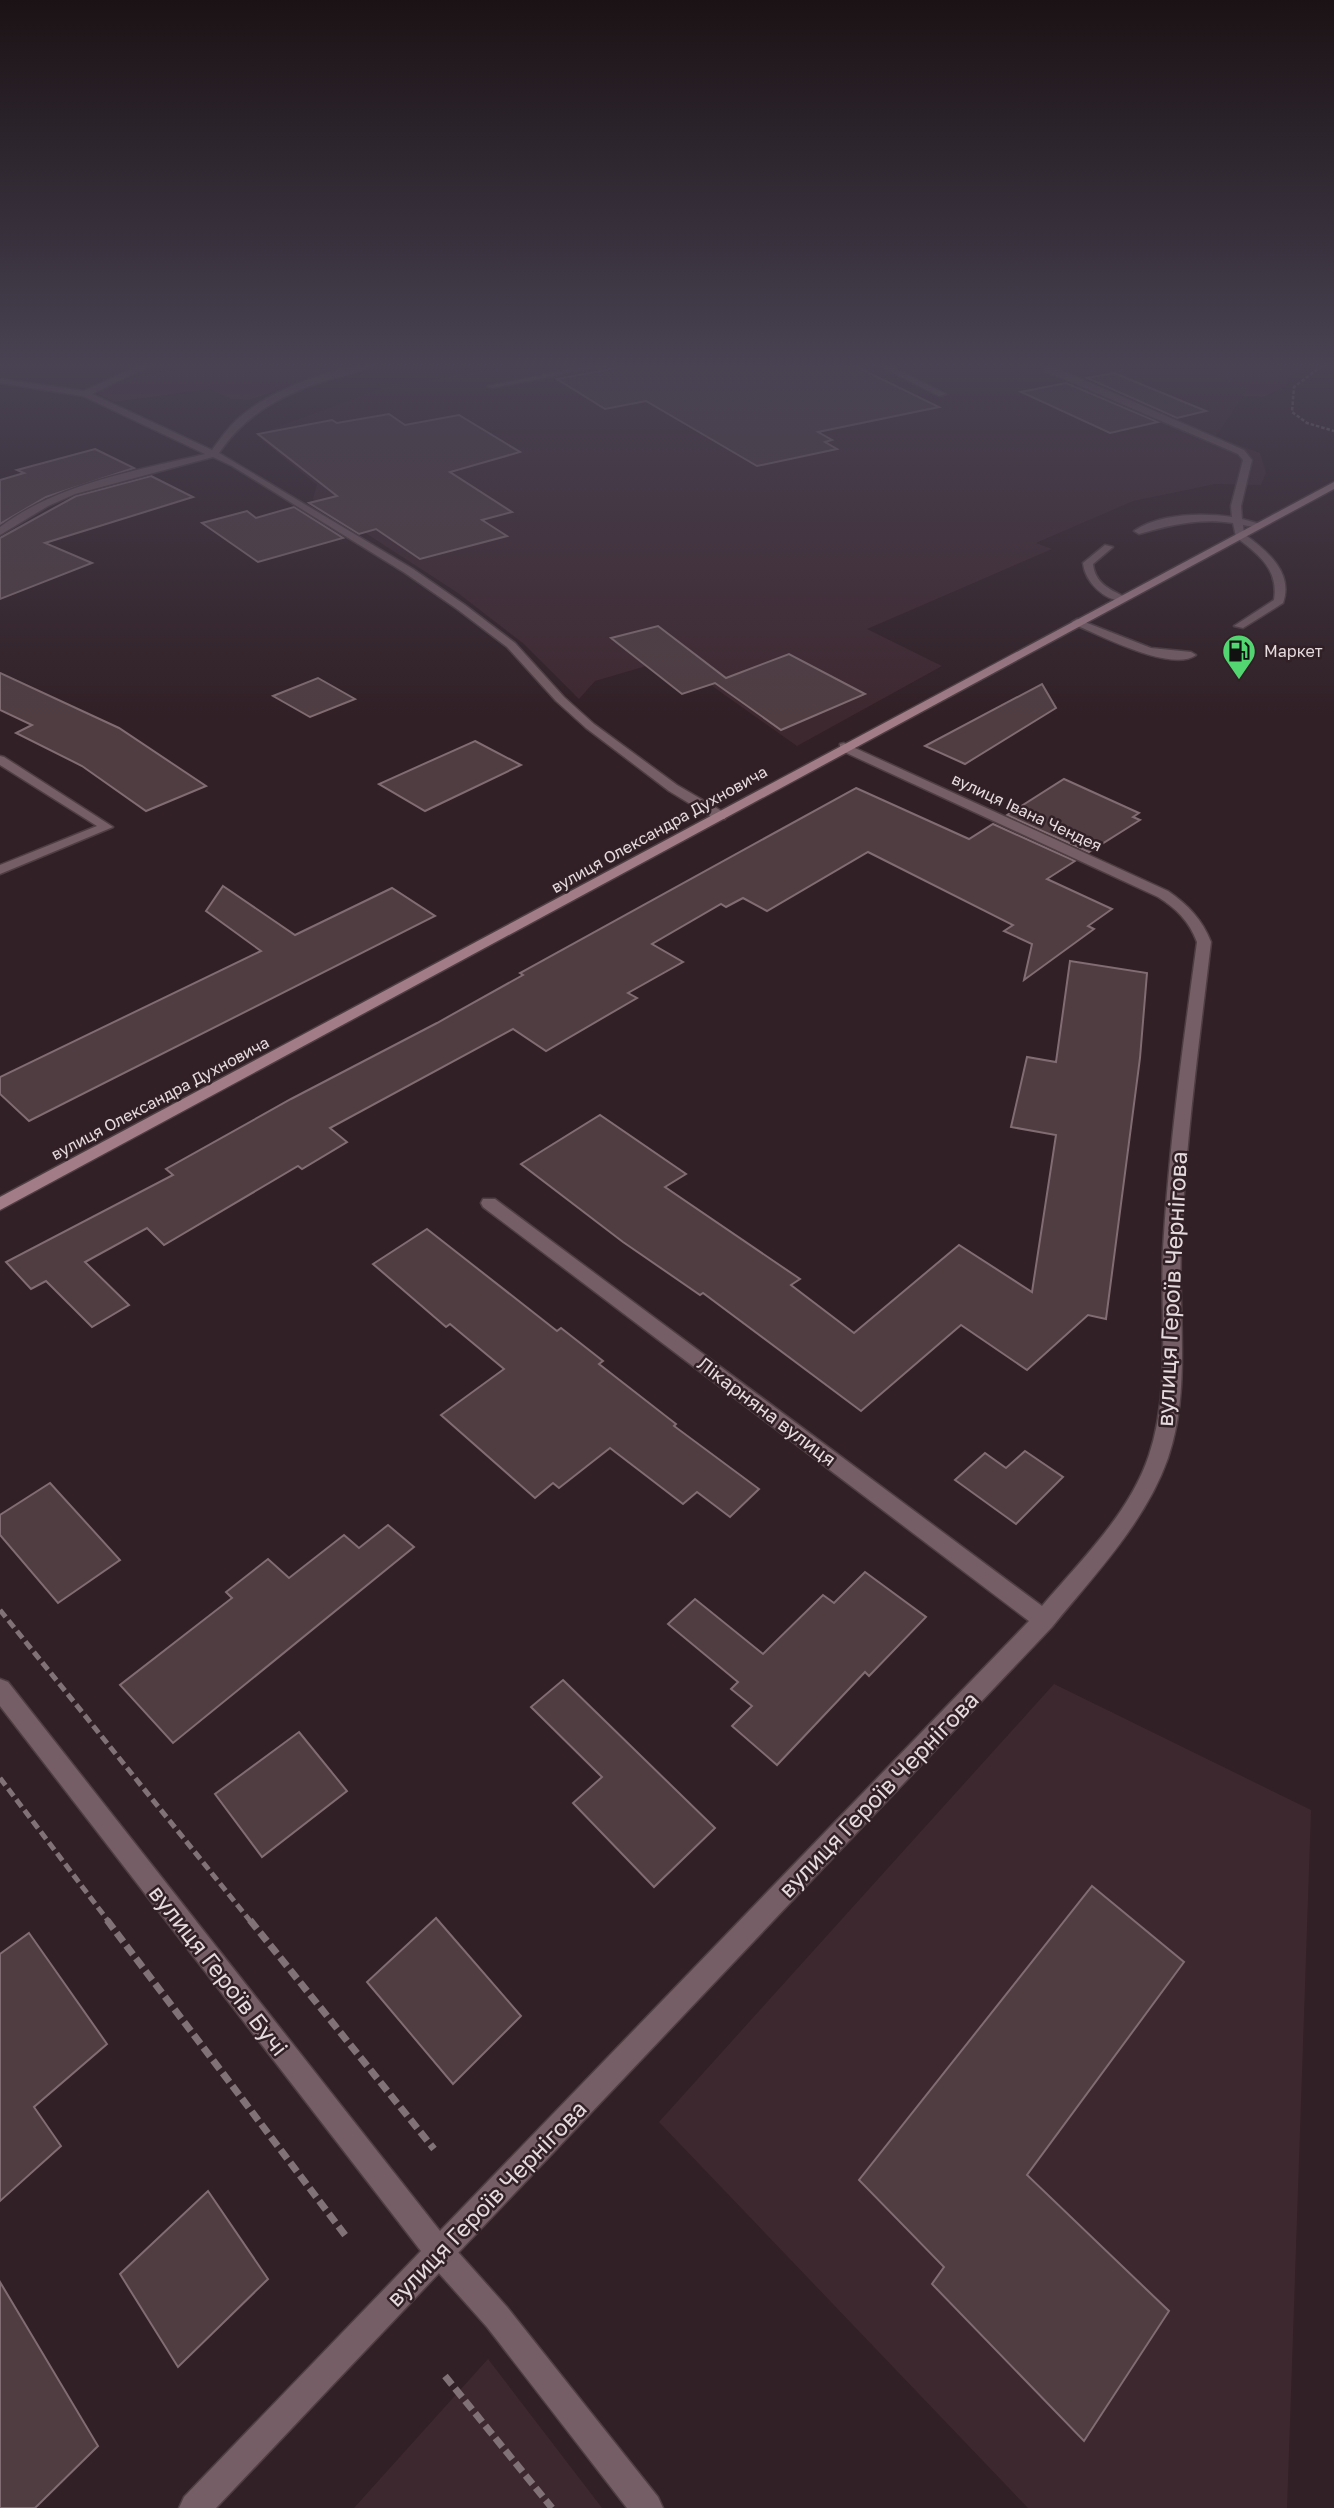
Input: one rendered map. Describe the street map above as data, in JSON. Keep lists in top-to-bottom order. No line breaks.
{"streets":{"main road":["вулиця Олександра Духновича"],"street":["вулиця Івана Чендея","вулиця Героїв Чернігова","Лікарняна вулиця","вулиця Героїв Бучі"]},"crossings":[["вулиця Івана Чендея","вулиця Олександра Духновича"],["вулиця Івана Чендея","вулиця Героїв Чернігова"],["вулиця Героїв Чернігова","Лікарняна вулиця"],["вулиця Героїв Чернігова","вулиця Героїв Бучі"]],"places":{"fuel station":["Маркет"]}}
